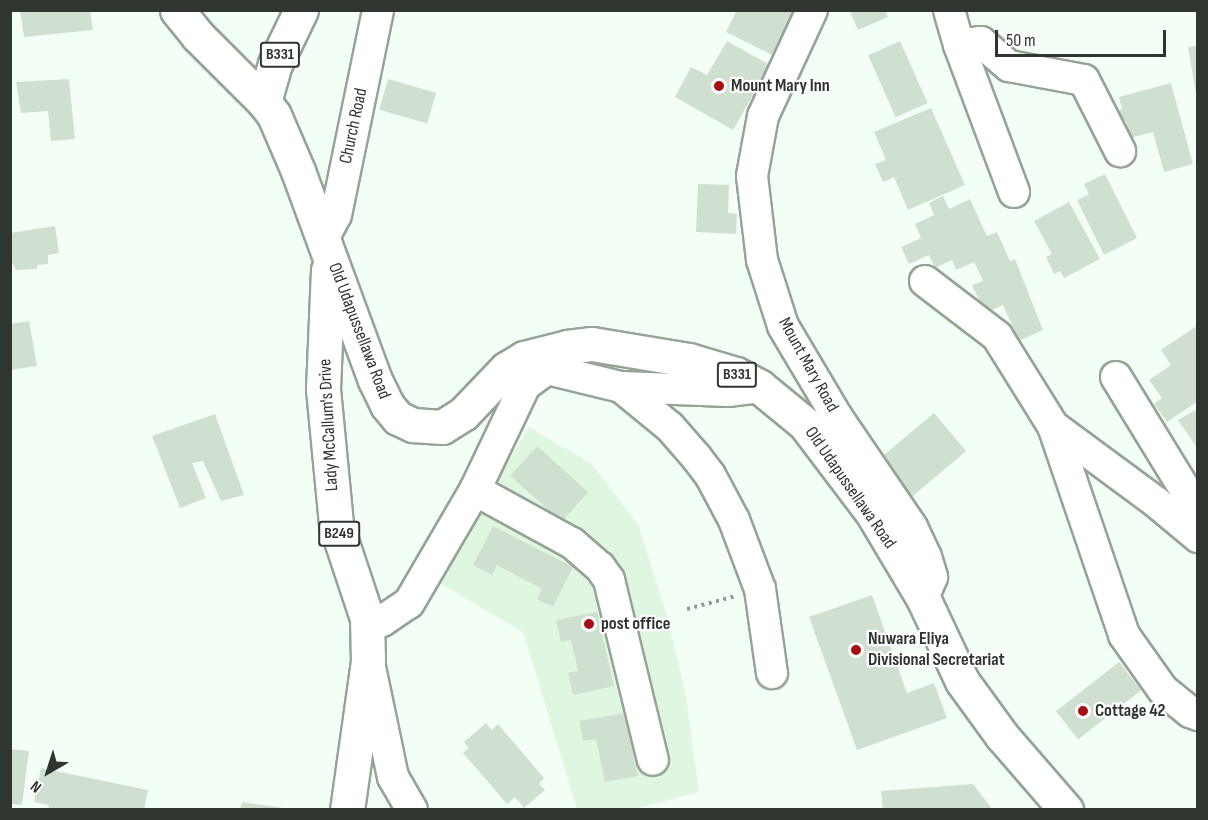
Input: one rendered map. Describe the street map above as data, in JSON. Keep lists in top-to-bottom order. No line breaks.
{"streets":{"main road":["B331","Old Udapussellawa Road","Lady McCallum's Drive","B249"],"street":["Church Road","Mount Mary Road"]},"crossings":[["B331","Lady McCallum's Drive"],["Church Road","Old Udapussellawa Road"],["Church Road","Lady McCallum's Drive"],["Old Udapussellawa Road","Mount Mary Road"],["Old Udapussellawa Road","Lady McCallum's Drive"]],"places":["Mount Mary Inn","post office","Nuwara Eliya Divisional Secretariat","Cottage 42"],"scale_bar":"50 m","north":"bottom left"}
